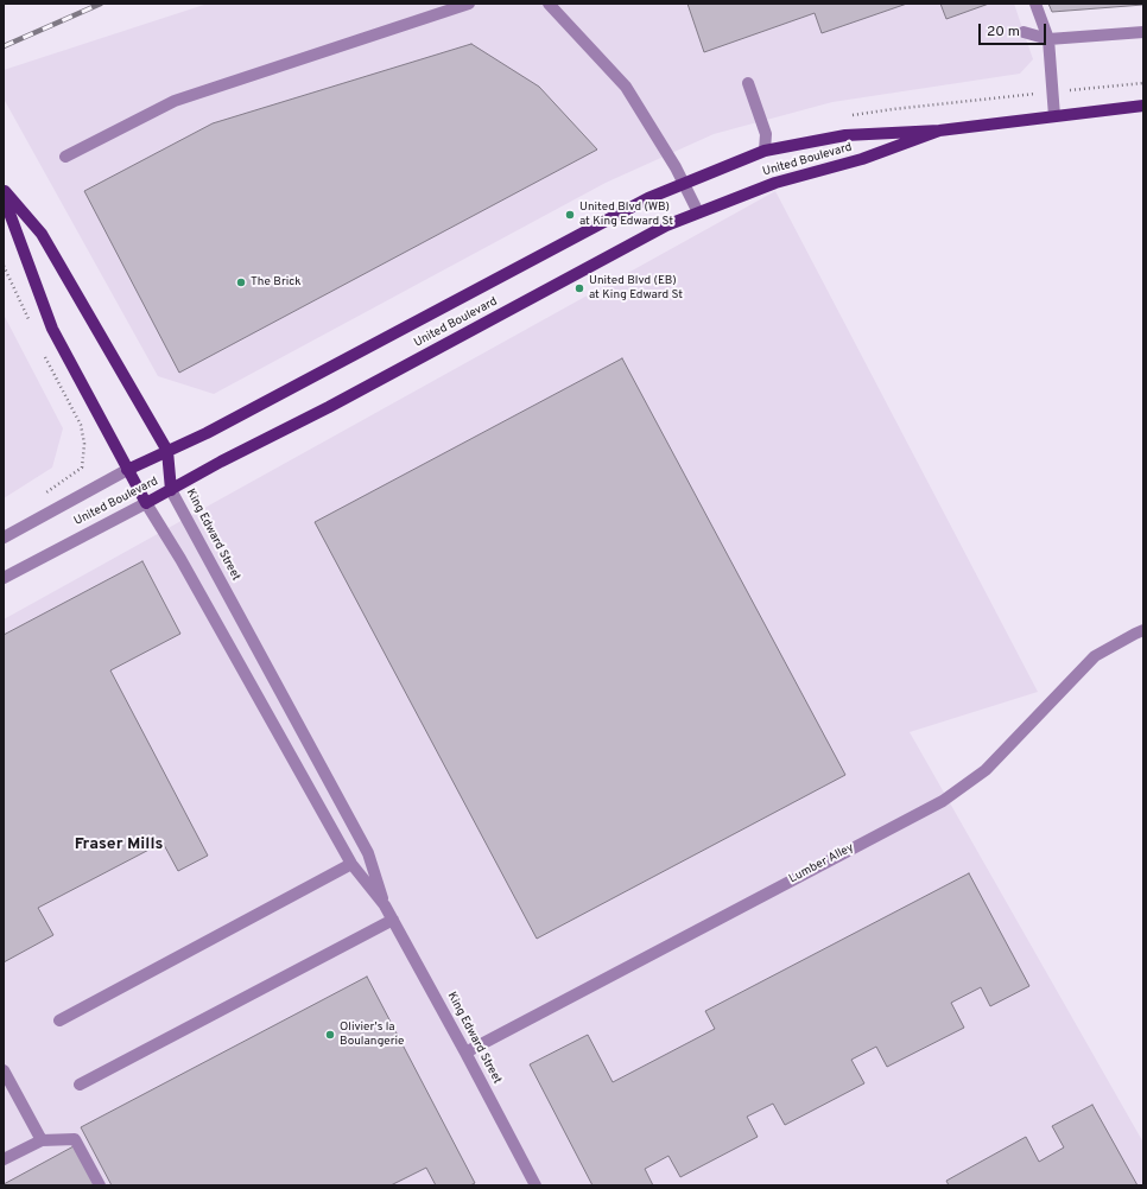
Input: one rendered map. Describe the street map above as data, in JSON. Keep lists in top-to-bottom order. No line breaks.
{"streets":{"main road":["United Boulevard","King Edward Street"],"street":["Lumber Alley"]},"crossings":[["United Boulevard","King Edward Street"],["King Edward Street","Lumber Alley"]],"districts":["Fraser Mills"],"places":["United Blvd (WB) at King Edward St","The Brick","United Blvd (EB) at King Edward St","Olivier's la Boulangerie"],"scale_bar":"20 m"}
